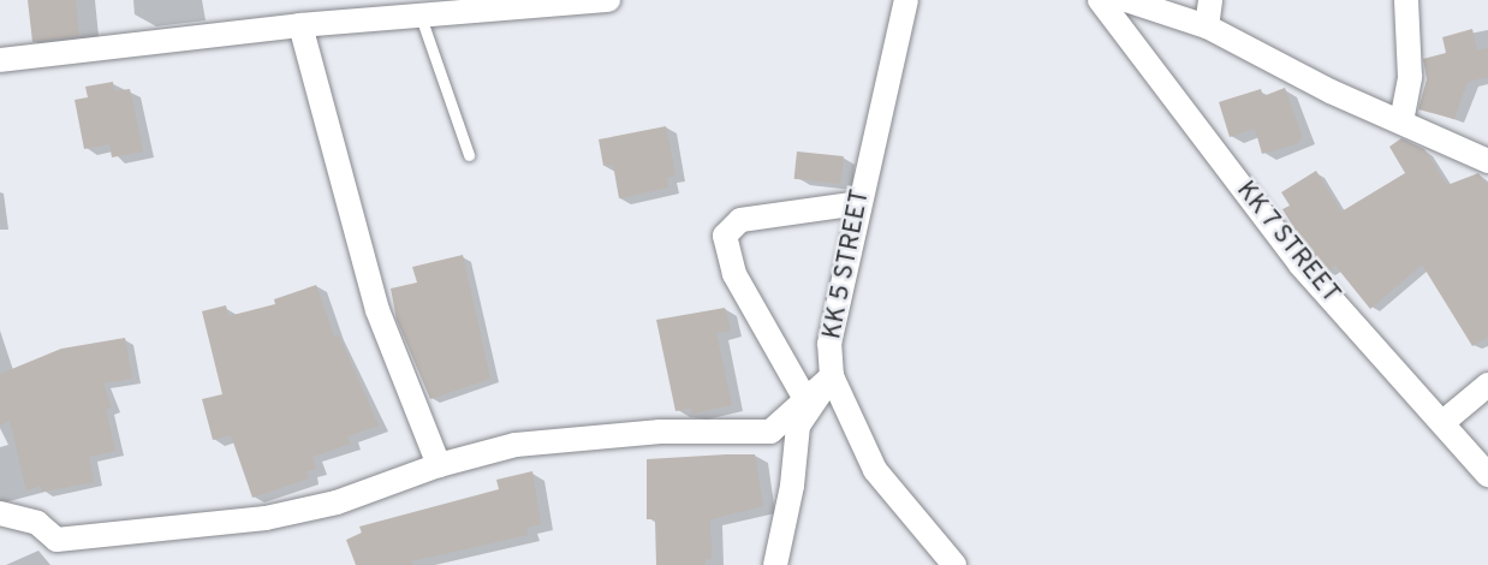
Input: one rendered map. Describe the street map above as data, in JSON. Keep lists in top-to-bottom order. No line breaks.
{"streets":{"street":["KK 7 STREET","KK 5 STREET"]}}
